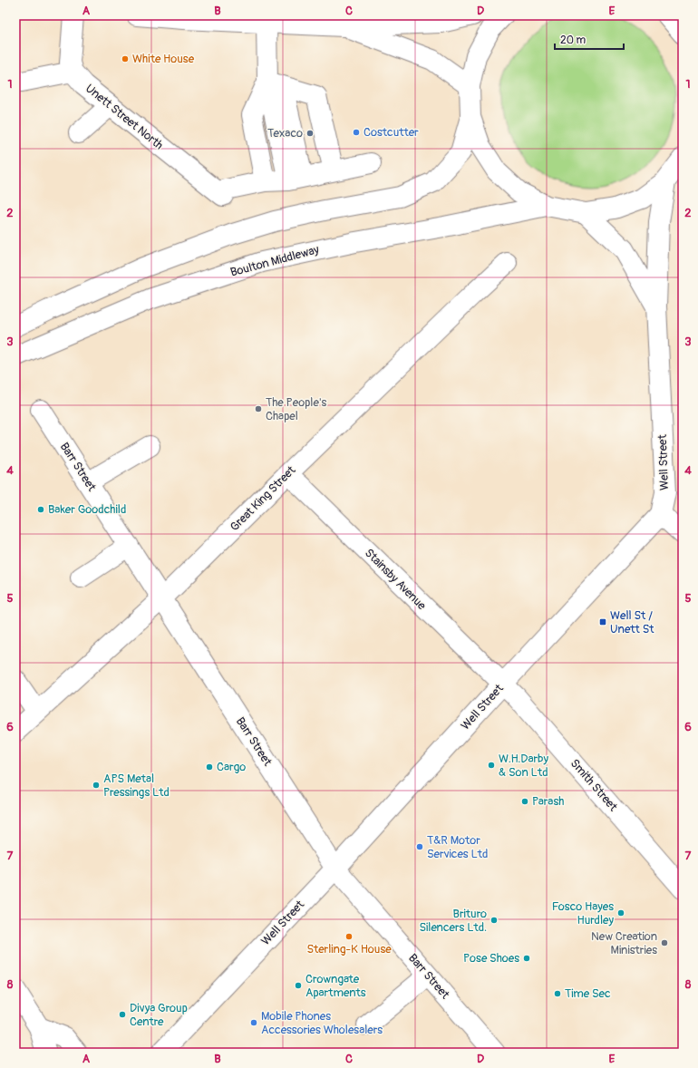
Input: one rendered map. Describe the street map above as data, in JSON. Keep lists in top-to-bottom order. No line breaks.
{"streets":{"main road":["Unett Street North","Boulton Middleway","Well Street","Barr Street","Great King Street","Stainsby Avenue","Smith Street"]},"crossings":[["Well Street","Barr Street"],["Well Street","Stainsby Avenue"],["Well Street","Smith Street"],["Barr Street","Great King Street"],["Great King Street","Stainsby Avenue"],["Stainsby Avenue","Smith Street"]],"places":{"other":["White House","Costcutter","Texaco","The People's Chapel","Baker Goodchild","W.H.Darby & Son Ltd","Cargo","APS Metal Pressings Ltd","Parash","T&R Motor Services Ltd","Fosco Hayes Hurdley","Brituro Silencers Ltd.","Sterling-K House","New Creation Ministries","Pose Shoes","Crowngate Apartments","Time Sec","Divya Group Centre","Mobile Phones Accessories Wholesalers"],"transit":["Well St / Unett St"]},"scale_bar":"20 m","grid":{"columns":["A","B","C","D","E"],"rows":["1","2","3","4","5","6","7","8"]}}
